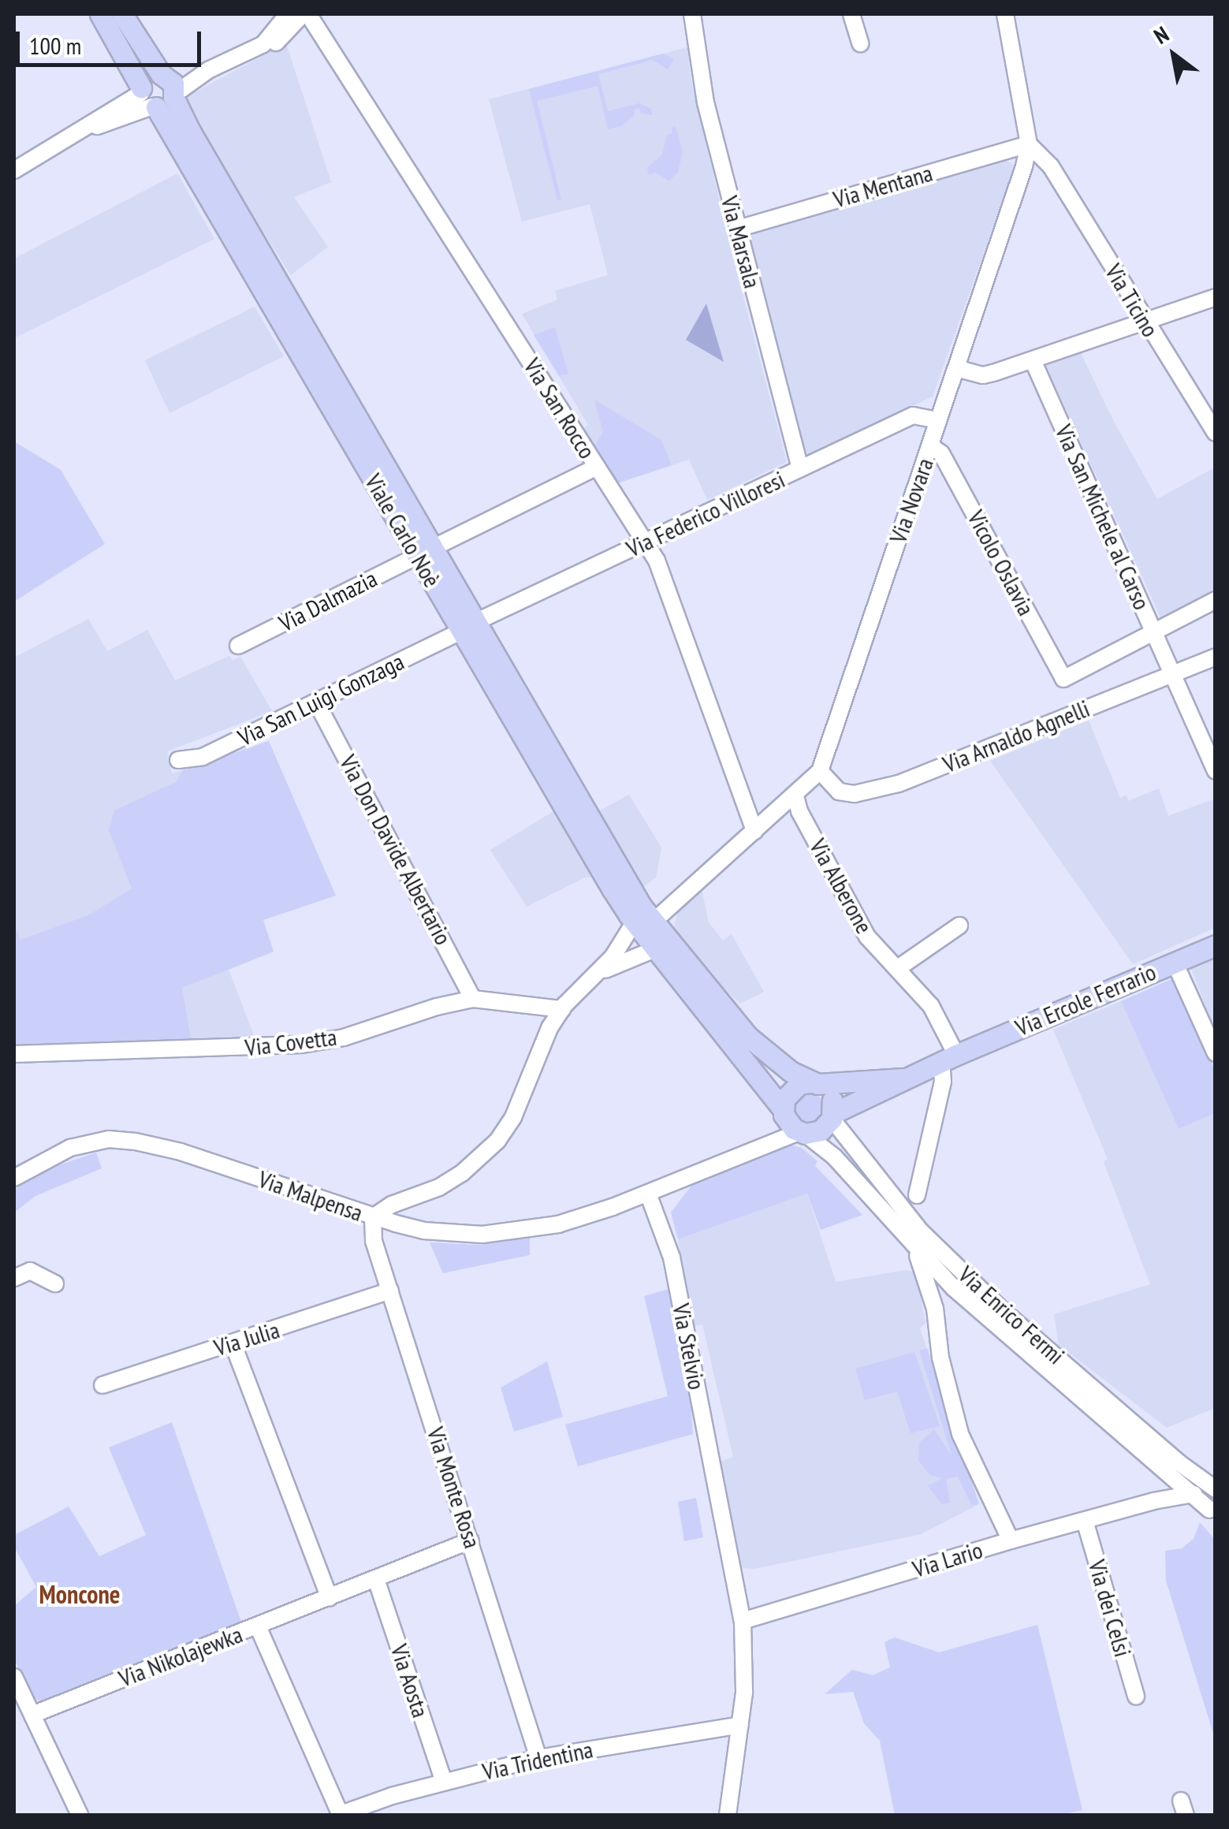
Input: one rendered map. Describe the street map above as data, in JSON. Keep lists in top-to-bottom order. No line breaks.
{"streets":{"main road":["Viale Carlo Noè","Via Ercole Ferrario"],"street":["Via Mentana","Via Marsala","Via Ticino","Via San Rocco","Via Novara","Via Federico Villoresi","Via San Michele al Carso","Vicolo Oslavia","Via Dalmazia","Via San Luigi Gonzaga","Via Arnaldo Agnelli","Via Don Davide Albertario","Via Alberone","Via Covetta","Via Malpensa","Via Enrico Fermi","Via Julia","Via Stelvio","Via Monte Rosa","Via Lario","Via dei Celsi","Via Nikolajewka","Via Aosta","Via Tridentina"]},"crossings":[["Via Mentana","Via Marsala"],["Via Mentana","Via Ticino"],["Via Mentana","Via Novara"],["Via Marsala","Via Federico Villoresi"],["Via Ticino","Via Novara"],["Via San Rocco","Via Novara"],["Via San Rocco","Via Federico Villoresi"],["Via San Rocco","Via Dalmazia"],["Via Novara","Via Federico Villoresi"],["Via Novara","Viale Carlo Noè"],["Via Novara","Vicolo Oslavia"],["Via Novara","Via Arnaldo Agnelli"],["Via Novara","Via Alberone"],["Via Federico Villoresi","Viale Carlo Noè"],["Via Federico Villoresi","Via San Luigi Gonzaga"],["Via San Michele al Carso","Vicolo Oslavia"],["Via San Michele al Carso","Via Arnaldo Agnelli"],["Viale Carlo Noè","Via Dalmazia"],["Viale Carlo Noè","Via San Luigi Gonzaga"],["Viale Carlo Noè","Via Ercole Ferrario"],["Viale Carlo Noè","Via Enrico Fermi"],["Via San Luigi Gonzaga","Via Don Davide Albertario"],["Via Don Davide Albertario","Via Covetta"],["Via Alberone","Via Ercole Ferrario"],["Via Ercole Ferrario","Via Enrico Fermi"],["Via Covetta","Via Malpensa"],["Via Malpensa","Via Monte Rosa"],["Via Enrico Fermi","Via Lario"],["Via Julia","Via Monte Rosa"],["Via Stelvio","Via Lario"],["Via Stelvio","Via Tridentina"],["Via Monte Rosa","Via Nikolajewka"],["Via Monte Rosa","Via Tridentina"],["Via Lario","Via dei Celsi"],["Via Nikolajewka","Via Aosta"],["Via Aosta","Via Tridentina"]],"districts":["Moncone"],"scale_bar":"100 m","north":"top left"}
